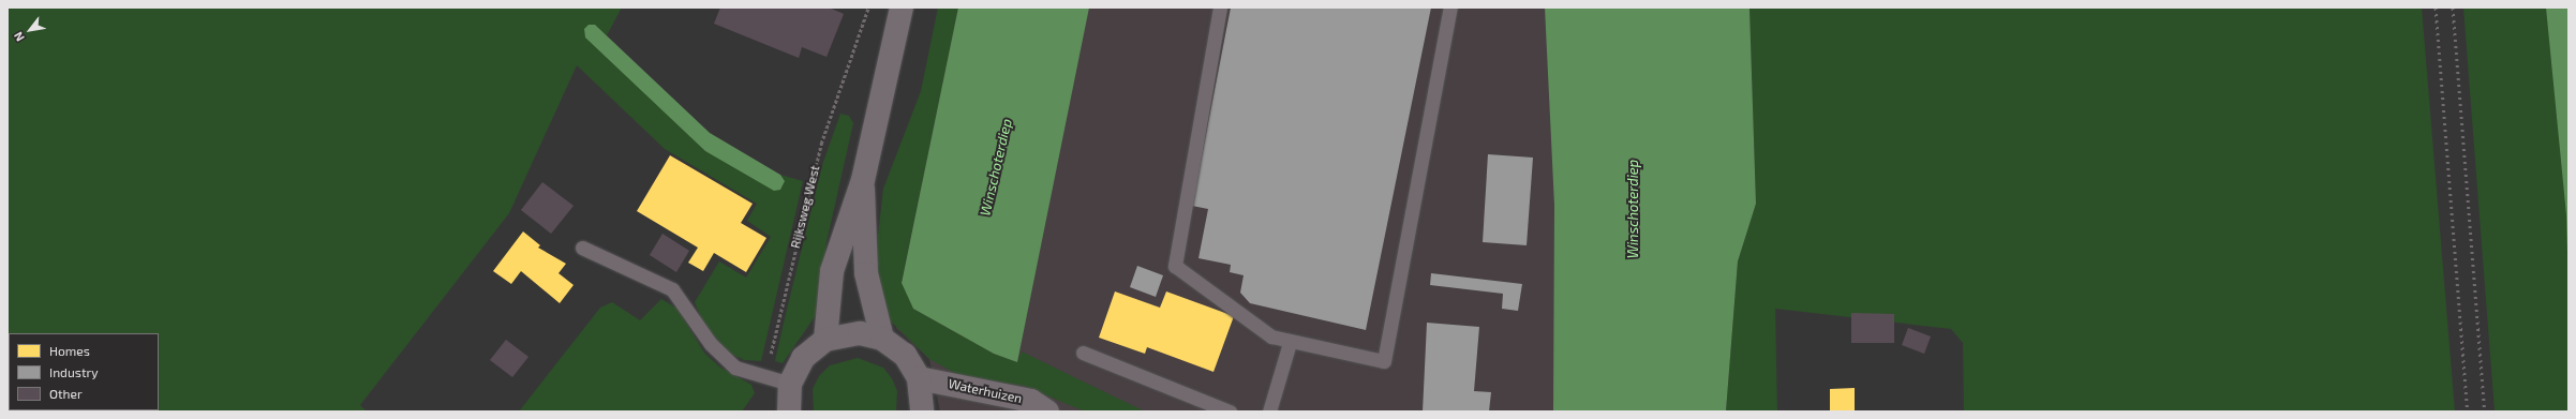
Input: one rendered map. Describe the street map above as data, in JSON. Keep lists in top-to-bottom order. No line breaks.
{"streets":{"main road":["Waterhuizen"],"path":["Rijksweg West"]},"water":["Winschoterdiep"],"legend":["Homes","Industry","Other"],"north":"bottom left"}
